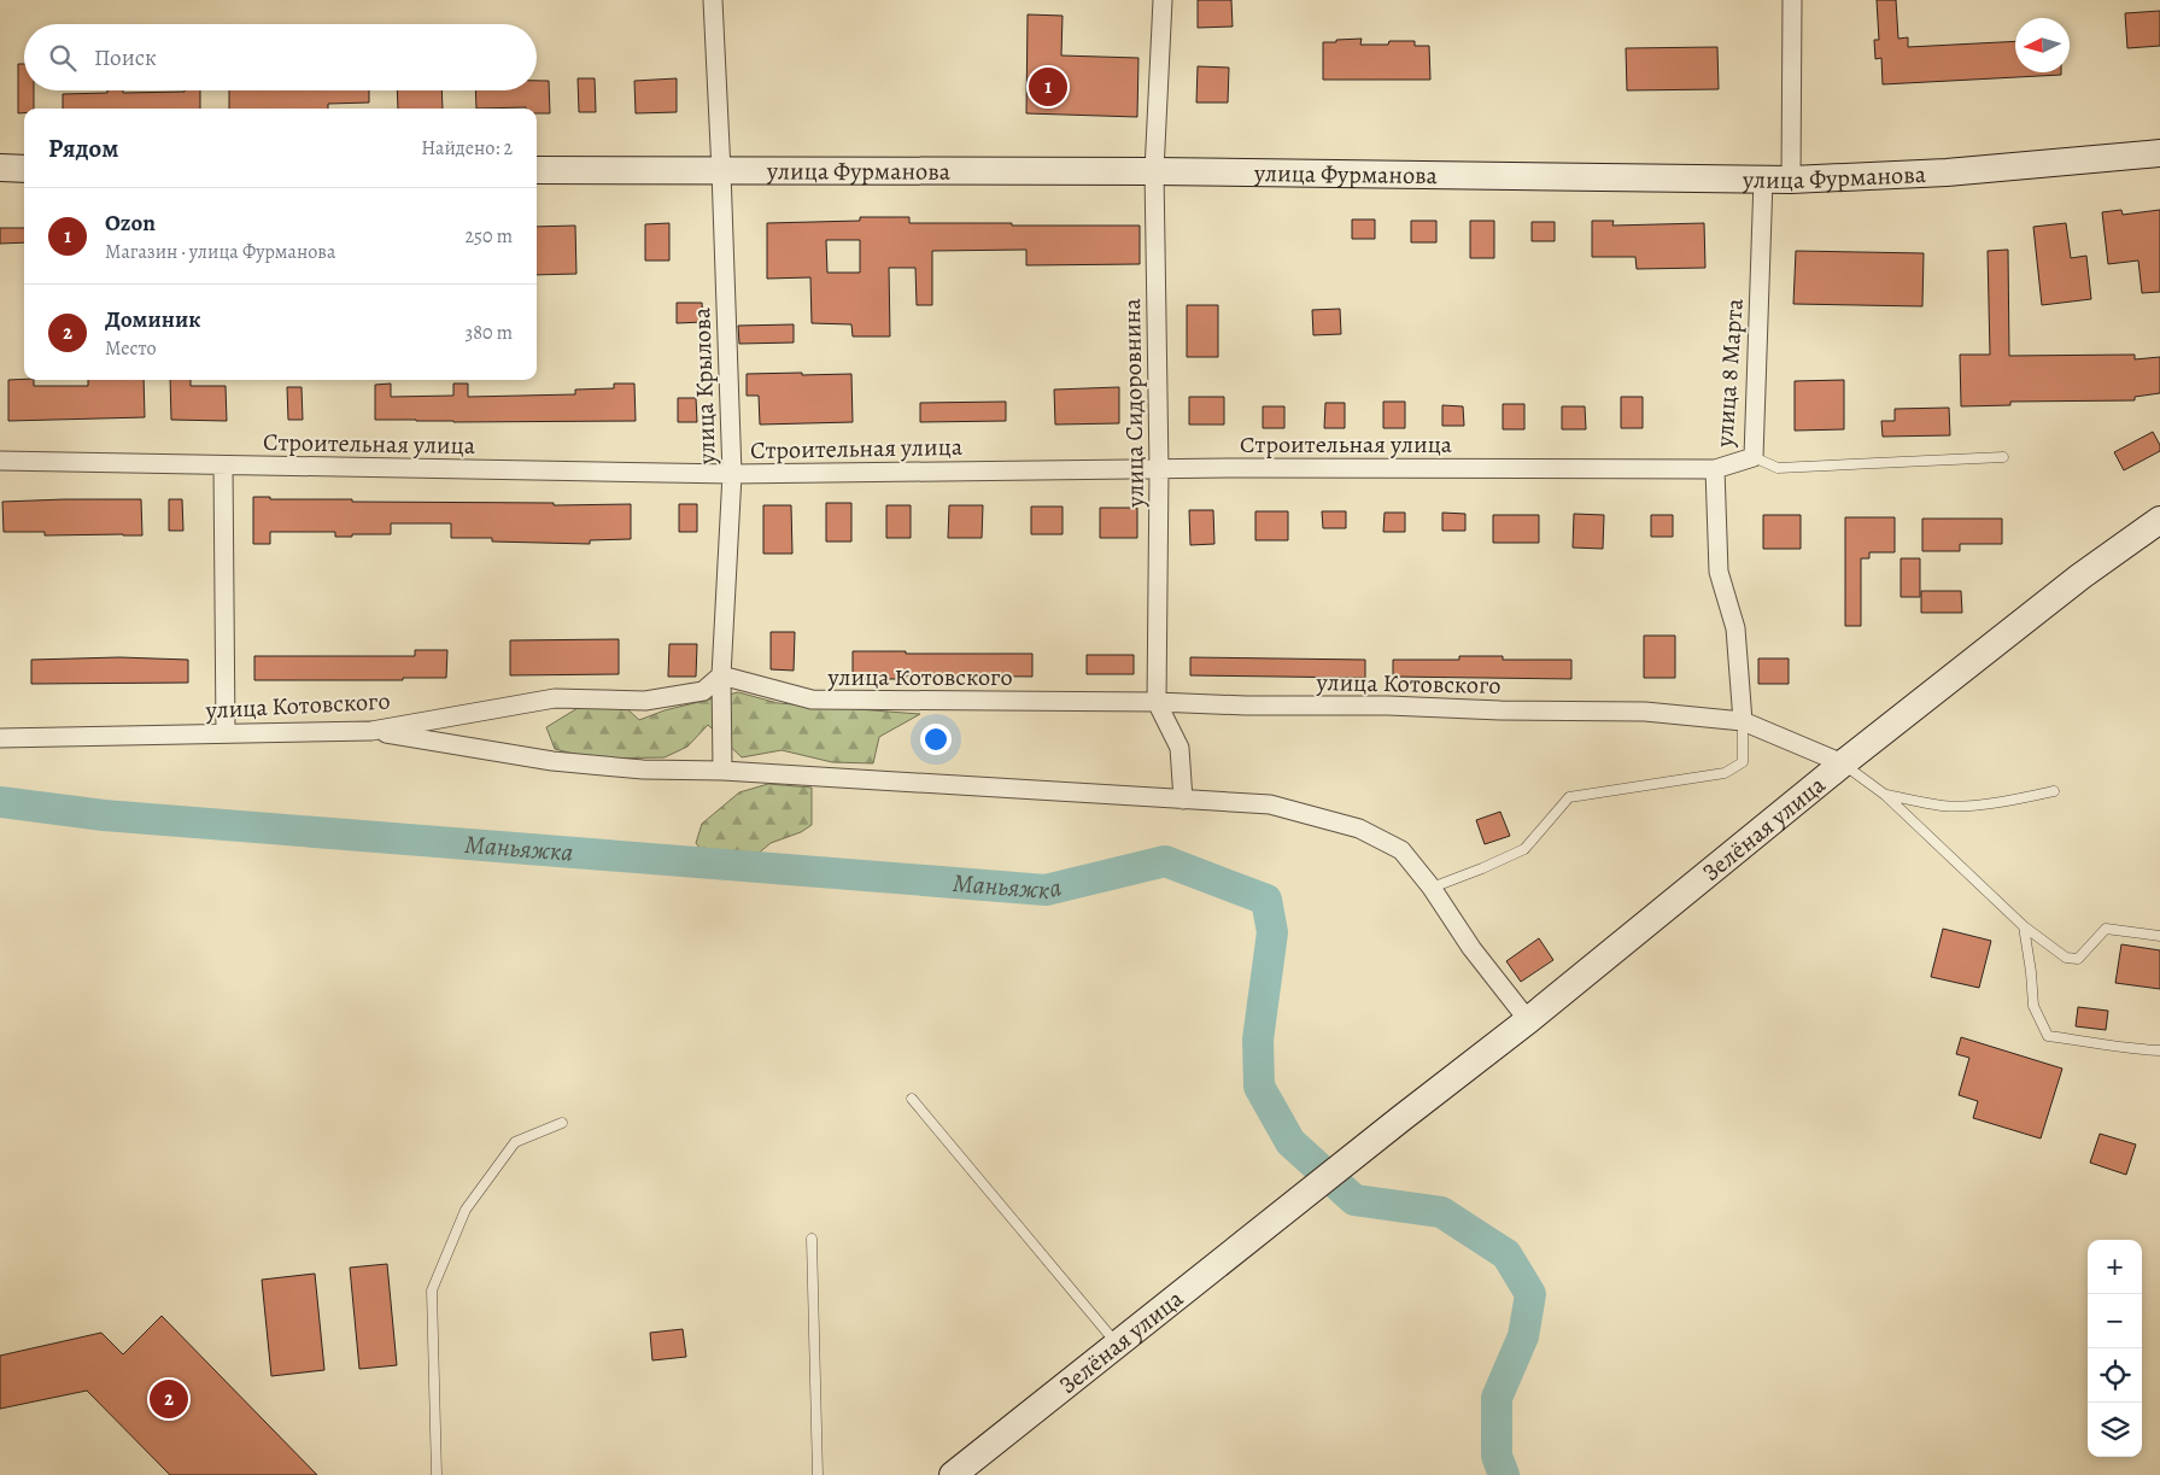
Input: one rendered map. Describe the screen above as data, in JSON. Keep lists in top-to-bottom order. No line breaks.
{"streets":{"main road":["улица Фурманова","Зелёная улица"],"street":["улица 8 Марта","улица Крылова","улица Сидоровнина","Строительная улица","улица Котовского"]},"crossings":[["улица Фурманова","улица 8 Марта"],["улица Фурманова","улица Крылова"],["улица Фурманова","улица Сидоровнина"],["улица 8 Марта","Строительная улица"],["улица 8 Марта","улица Котовского"],["улица Крылова","Строительная улица"],["улица Крылова","улица Котовского"],["улица Сидоровнина","Строительная улица"],["улица Сидоровнина","улица Котовского"],["улица Котовского","Зелёная улица"]],"water":["Маньяжка"],"north":"left","page":{"search":"Поиск","pins":["1","2"],"heading":["Рядом","Найдено: 2"],"list":[{"mark":"1","name":"Ozon","note":"Магазин · улица Фурманова","value":"250 m"},{"mark":"2","name":"Доминик","note":"Место","value":"380 m"}],"map_buttons":["+","−"]}}
